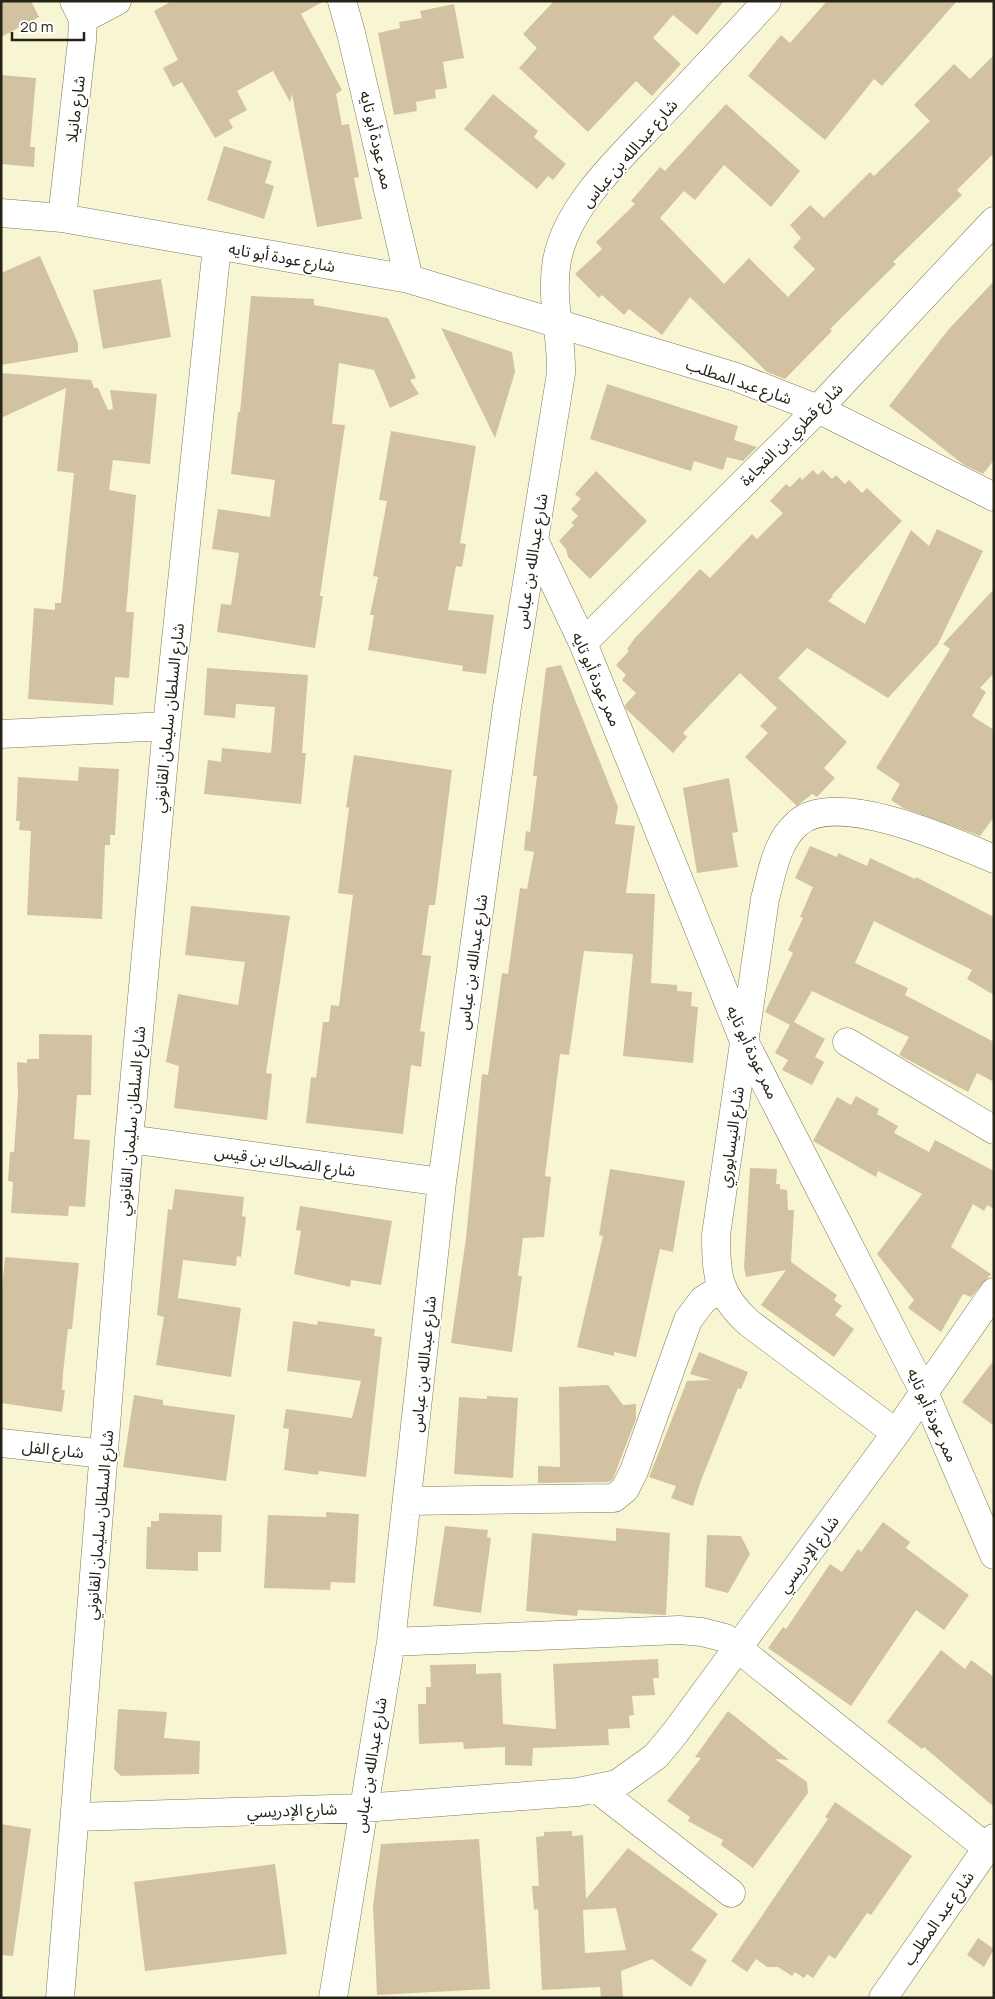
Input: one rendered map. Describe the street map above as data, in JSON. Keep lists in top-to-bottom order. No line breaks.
{"streets":{"street":["شارع مانيلا","ممر عودة أبو تايه","شارع عبدالله بن عباس","شارع عودة أبو تايه","شارع عبد المطلب","شارع قطري بن الفجاءة","شارع السلطان سليمان القانوني","شارع النيسابوري","شارع الضحاك بن قيس","شارع الفل","شارع الإدريسي"]},"crossings":[["شارع مانيلا","شارع عودة أبو تايه"],["ممر عودة أبو تايه","شارع عبدالله بن عباس"],["ممر عودة أبو تايه","شارع عودة أبو تايه"],["ممر عودة أبو تايه","شارع قطري بن الفجاءة"],["ممر عودة أبو تايه","شارع النيسابوري"],["ممر عودة أبو تايه","شارع الإدريسي"],["شارع عبدالله بن عباس","شارع عودة أبو تايه"],["شارع عبدالله بن عباس","شارع عبد المطلب"],["شارع عبدالله بن عباس","شارع الضحاك بن قيس"],["شارع عبدالله بن عباس","شارع الإدريسي"],["شارع عودة أبو تايه","شارع عبد المطلب"],["شارع عودة أبو تايه","شارع السلطان سليمان القانوني"],["شارع عبد المطلب","شارع قطري بن الفجاءة"],["شارع السلطان سليمان القانوني","شارع الضحاك بن قيس"],["شارع السلطان سليمان القانوني","شارع الفل"],["شارع السلطان سليمان القانوني","شارع الإدريسي"],["شارع النيسابوري","شارع الإدريسي"]],"scale_bar":"20 m"}
